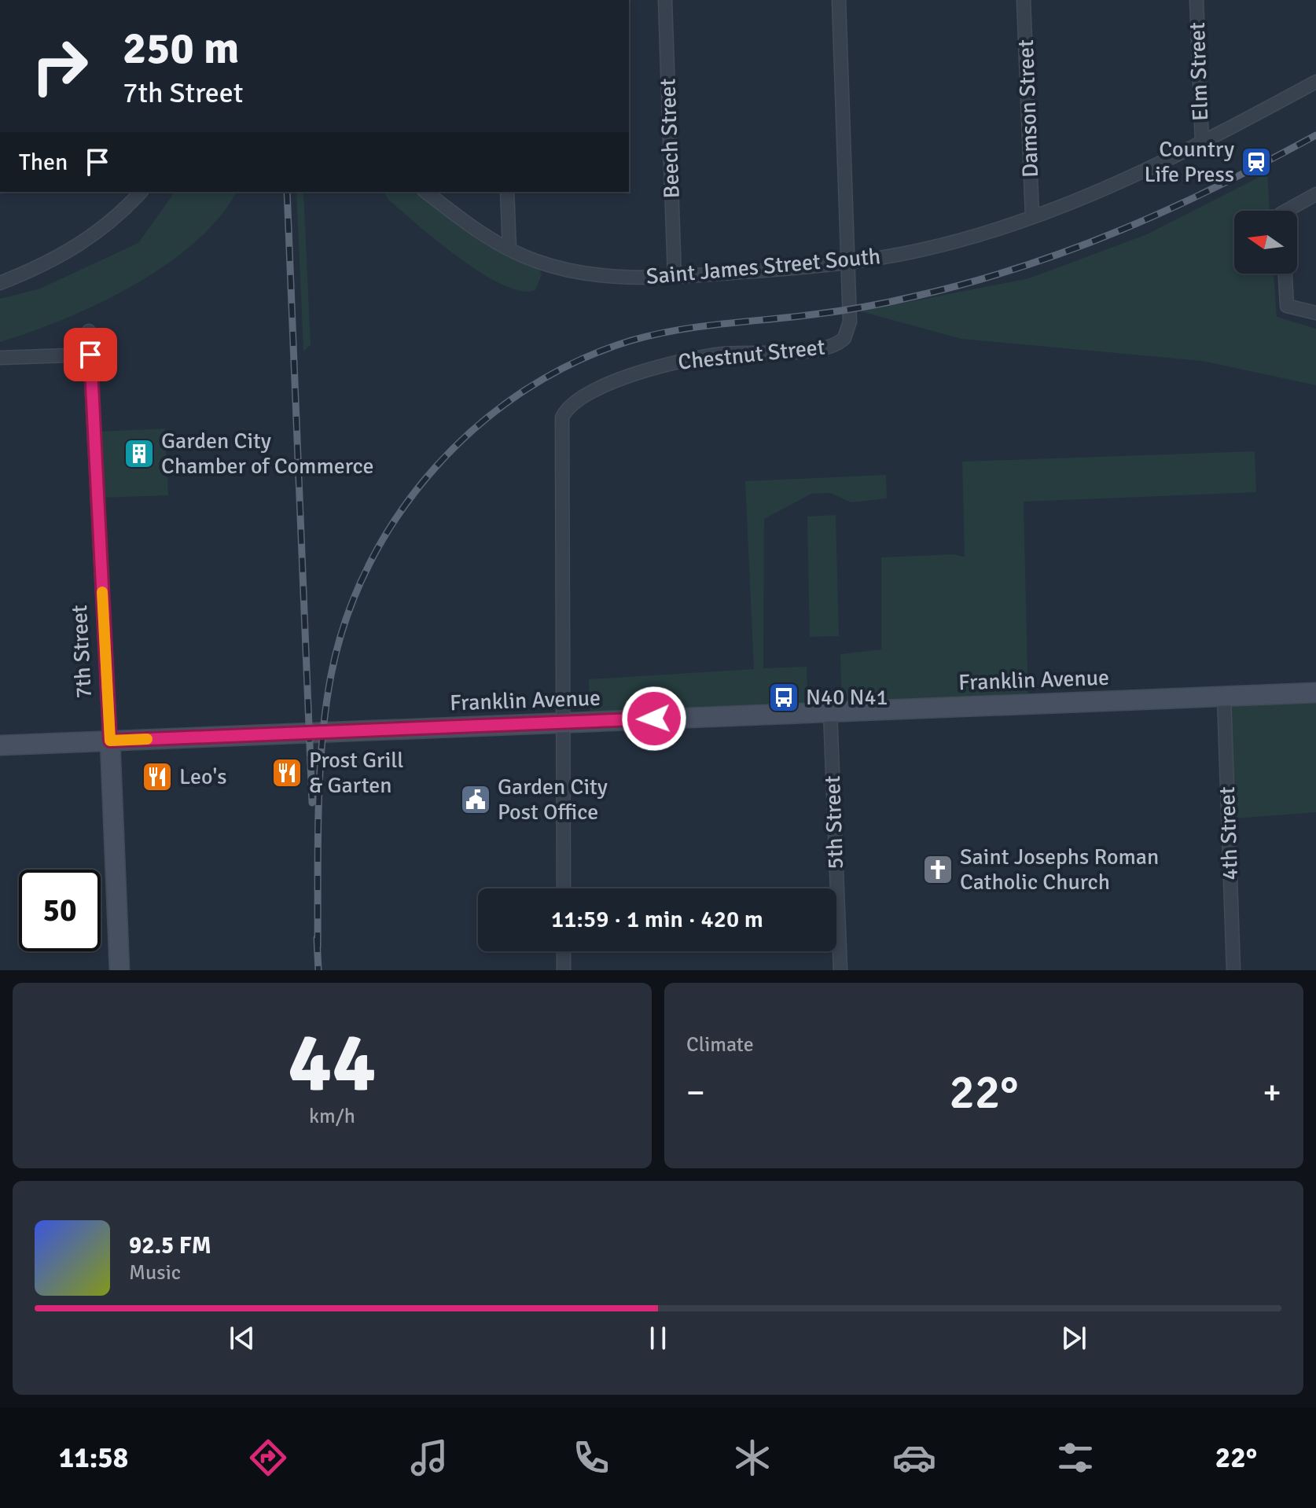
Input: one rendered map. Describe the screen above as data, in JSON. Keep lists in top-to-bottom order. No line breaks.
{"streets":{"main road":["7th Street","Franklin Avenue"],"street":["Elm Street","Damson Street","Beech Street","Saint James Street South","Chestnut Street","5th Street","4th Street"]},"crossings":[["Elm Street","Saint James Street South"],["Damson Street","Saint James Street South"],["Beech Street","Saint James Street South"],["Saint James Street South","Chestnut Street"],["Chestnut Street","Franklin Avenue"],["7th Street","Franklin Avenue"],["Franklin Avenue","5th Street"],["Franklin Avenue","4th Street"]],"places":{"station":["Country Life Press"],"building":["Garden City Chamber of Commerce"],"bus stop":["N40 N41"],"restaurant":["Prost Grill & Garten","Leo's"],"public building":["Garden City Post Office"],"church":["Saint Josephs Roman Catholic Church"]},"north":"left","page":{"turn":["250 m","7th Street"],"then":"Then","limit":"50","trip":"11:59 · 1 min · 420 m","tile":[["44","km/h"],"Climate"],"heat":["−","22°","+"],"song":["92.5 FM","Music"],"tabs":["11:58","22°"]}}
